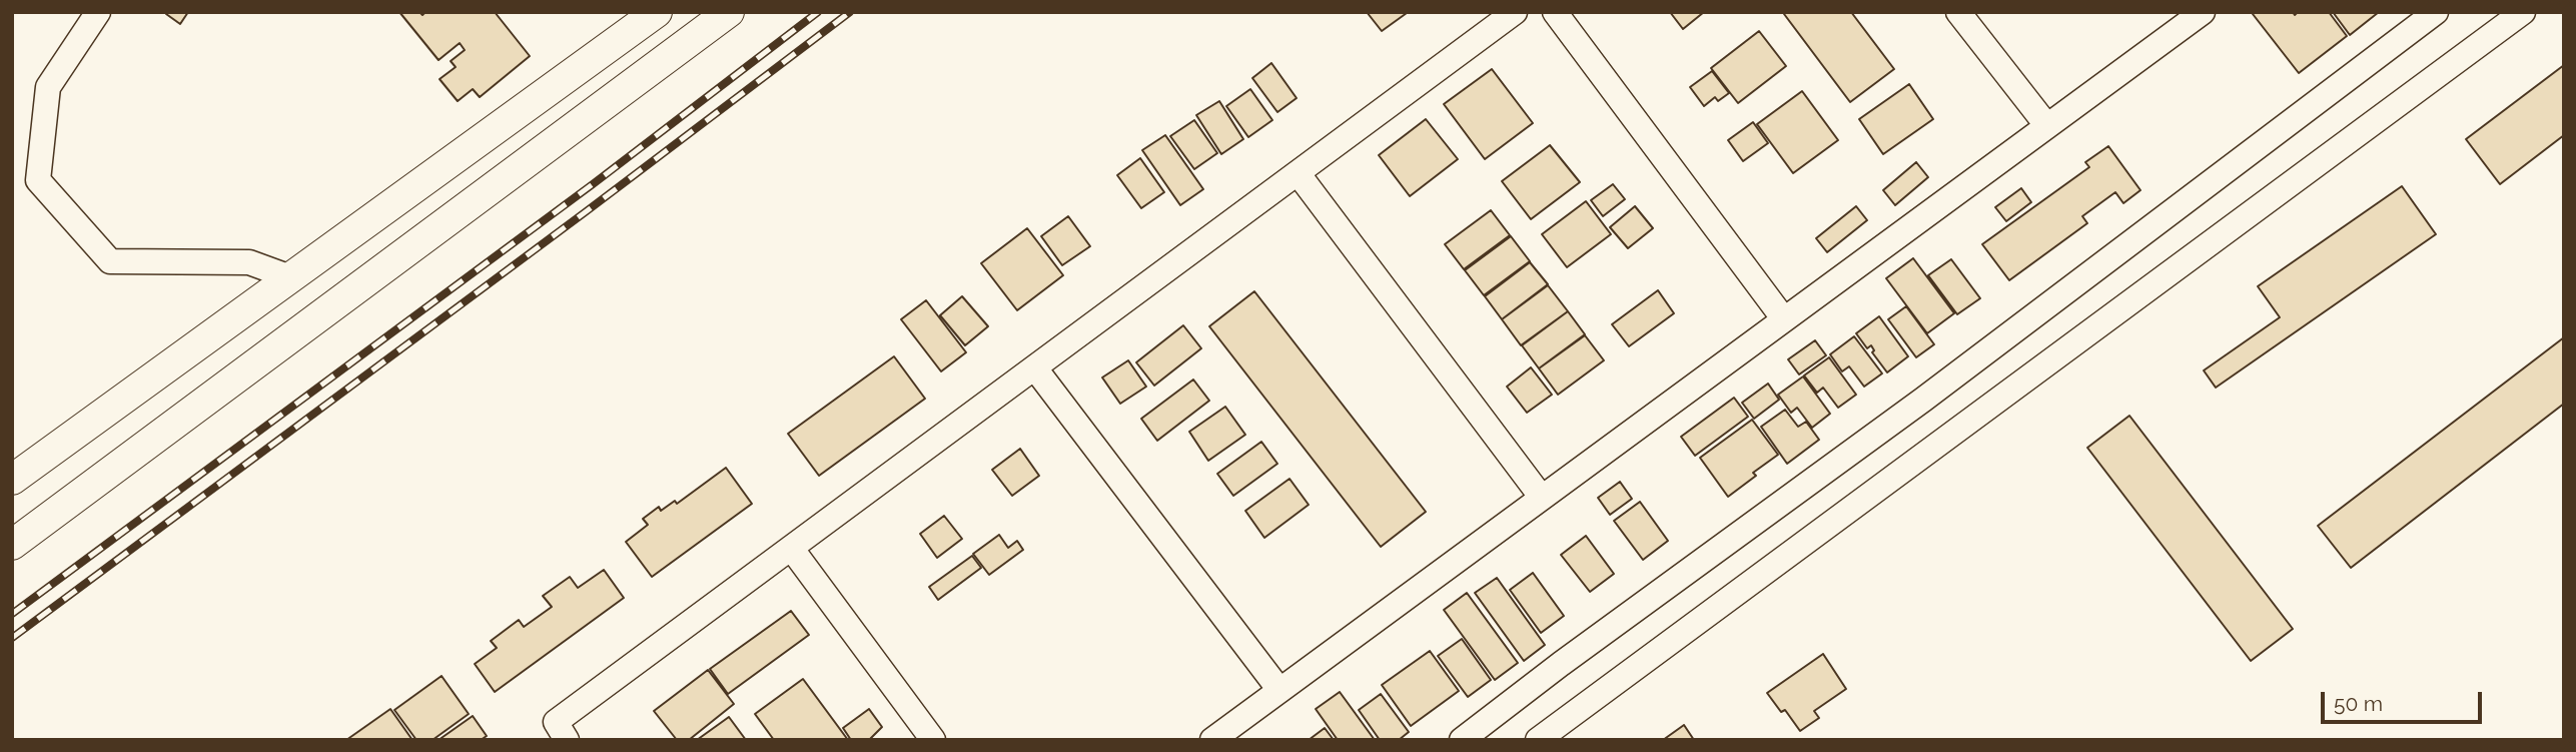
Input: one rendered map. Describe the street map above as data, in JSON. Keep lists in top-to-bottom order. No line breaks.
{"scale_bar":"50 m"}
